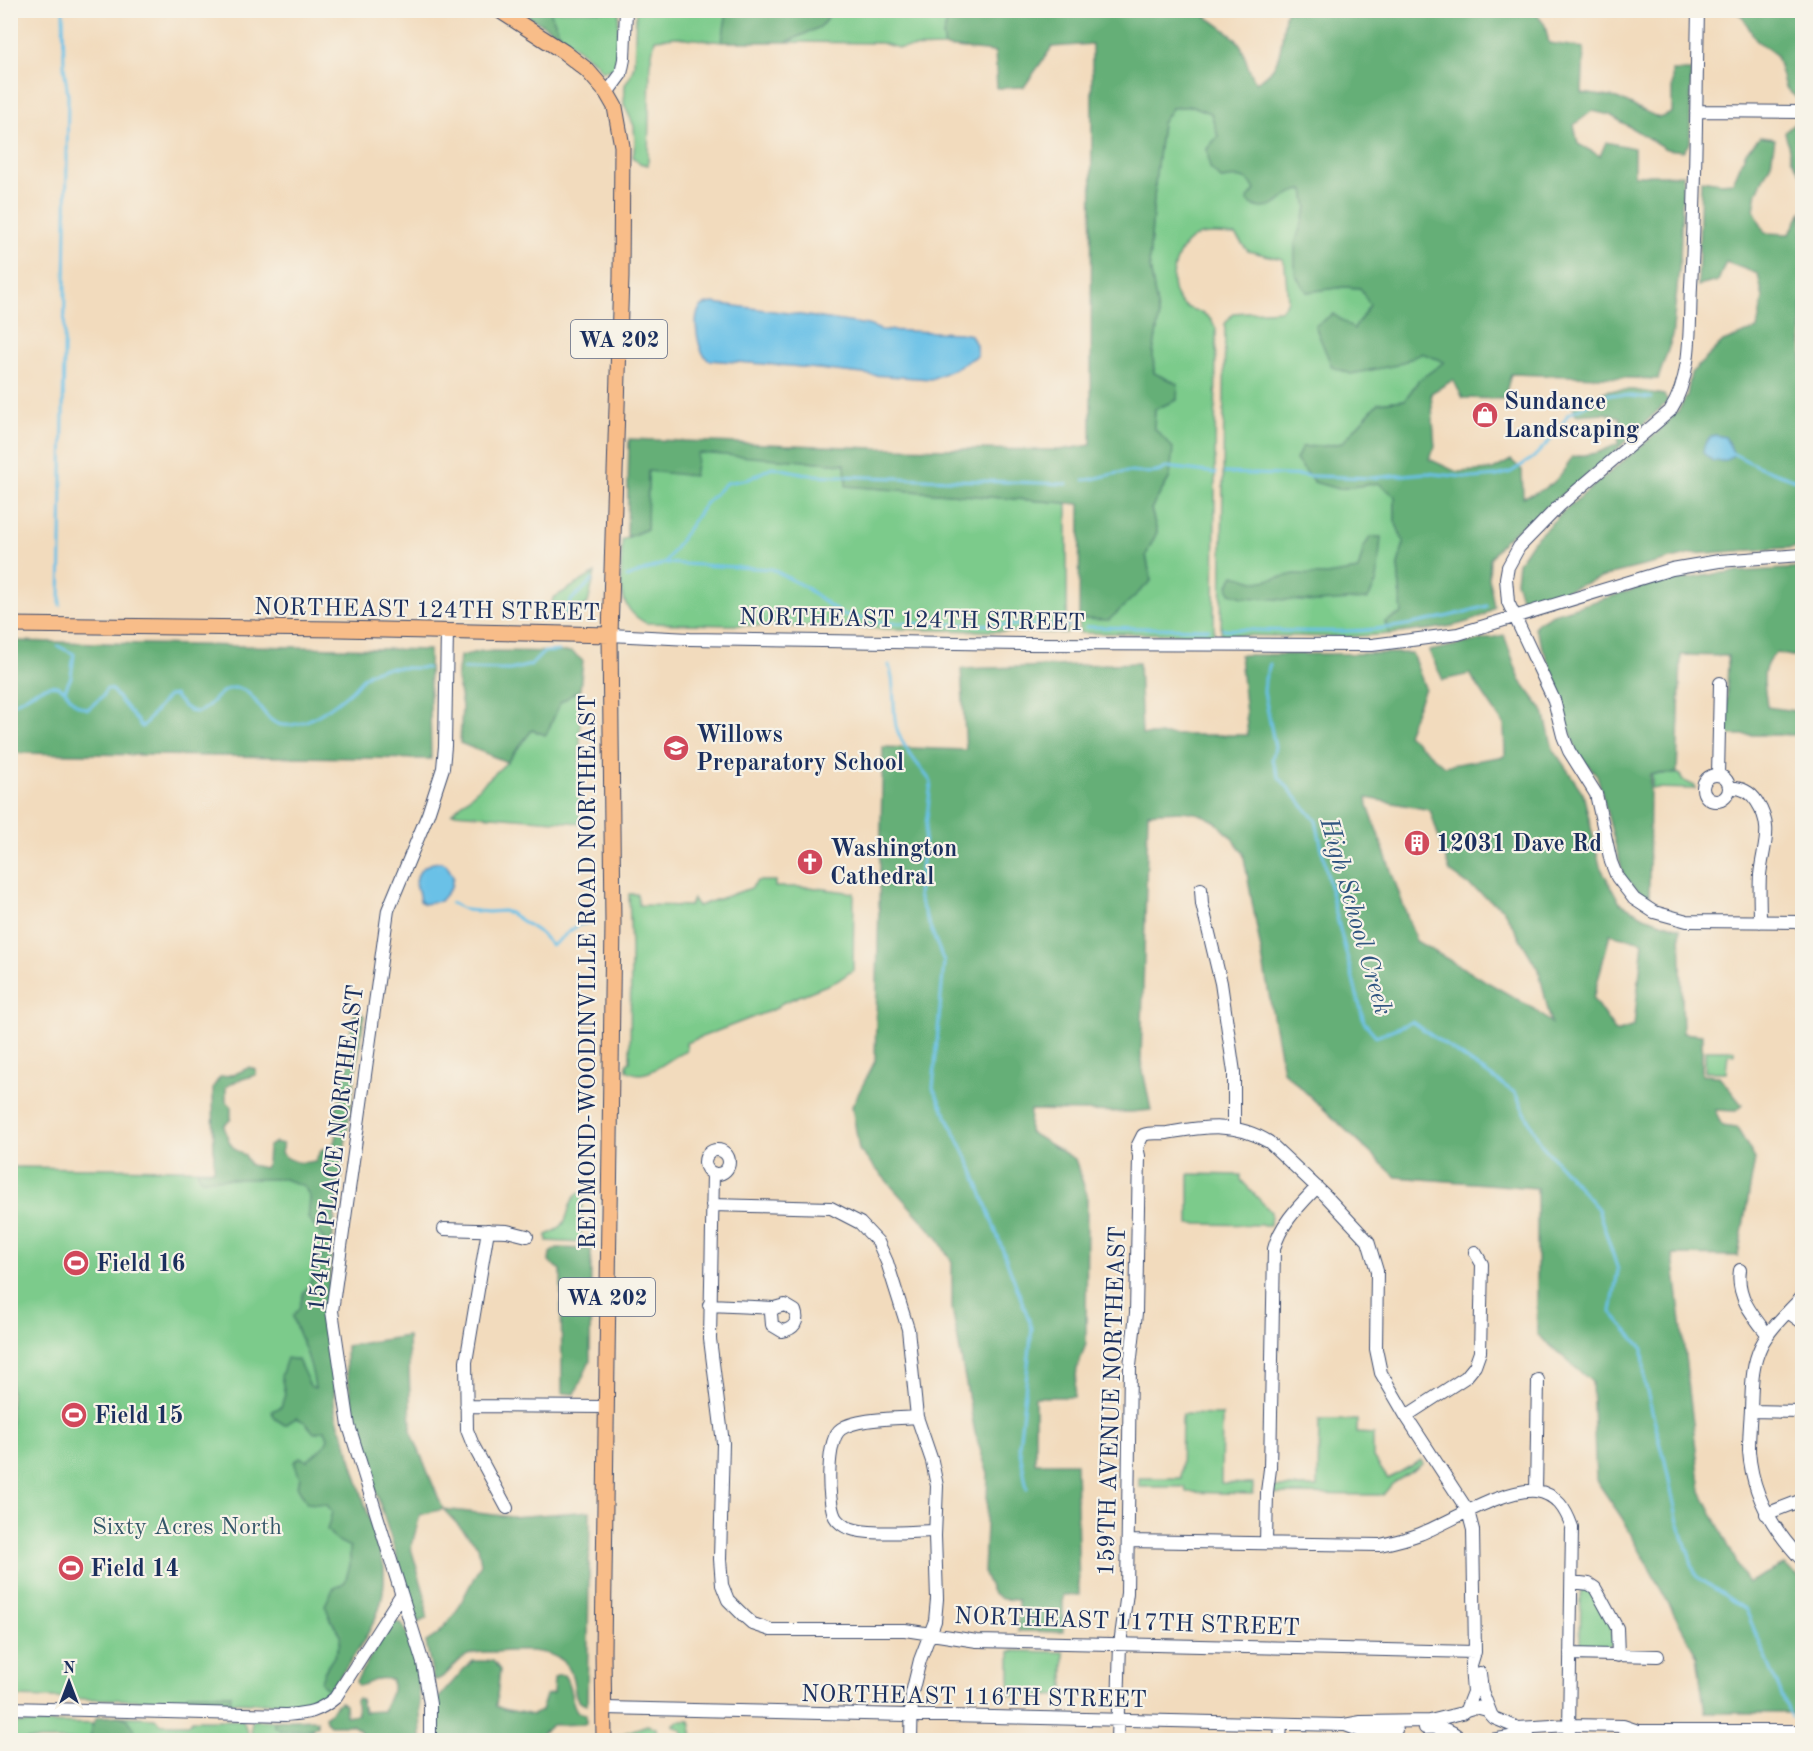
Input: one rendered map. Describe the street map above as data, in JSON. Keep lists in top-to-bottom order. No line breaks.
{"streets":{"main road":["WA 202","NORTHEAST 124TH STREET","REDMOND-WOODINVILLE ROAD NORTHEAST"],"street":["154TH PLACE NORTHEAST","159TH AVENUE NORTHEAST","NORTHEAST 117TH STREET","NORTHEAST 116TH STREET"]},"crossings":[["WA 202","NORTHEAST 124TH STREET"],["WA 202","REDMOND-WOODINVILLE ROAD NORTHEAST"],["NORTHEAST 124TH STREET","REDMOND-WOODINVILLE ROAD NORTHEAST"],["NORTHEAST 124TH STREET","154TH PLACE NORTHEAST"],["REDMOND-WOODINVILLE ROAD NORTHEAST","NORTHEAST 116TH STREET"],["159TH AVENUE NORTHEAST","NORTHEAST 117TH STREET"],["159TH AVENUE NORTHEAST","NORTHEAST 116TH STREET"]],"water":["High School Creek"],"parks":["Sixty Acres North"],"places":{"shop":["Sundance Landscaping"],"school or university":["Willows Preparatory School"],"building":["12031 Dave Rd"],"church":["Washington Cathedral"],"sports":["Field 16","Field 15","Field 14"]},"north":"top"}
